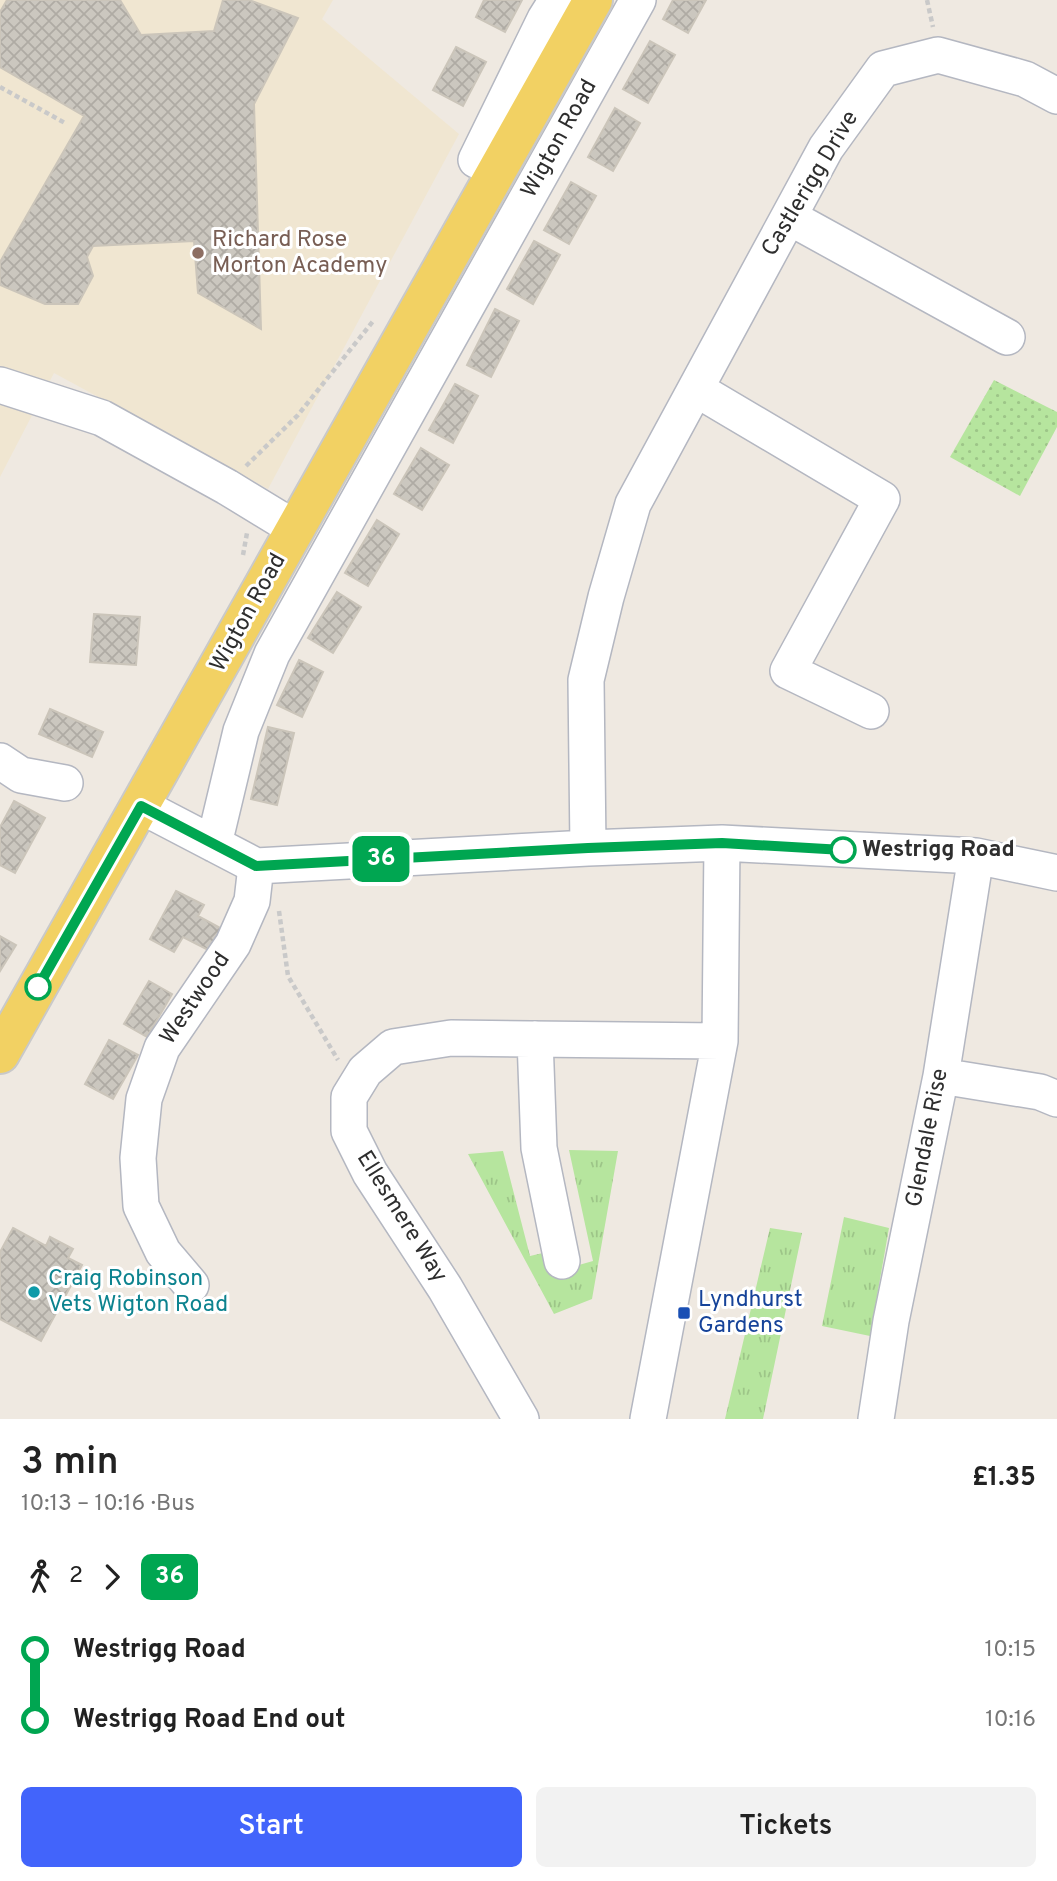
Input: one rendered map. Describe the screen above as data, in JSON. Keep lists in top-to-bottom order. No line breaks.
{"streets":{"main road":["Wigton Road"],"street":["Castlerigg Drive","Westwood","Glendale Rise","Ellesmere Way"]},"places":{"other":["Richard Rose Morton Academy","Westrigg Road","Craig Robinson Vets Wigton Road"],"transit":["Lyndhurst Gardens"]},"lines":["bus line 36"],"page":{"on_map":"36","heading":["3 min","10:13 – 10:16 · Bus","£1.35"],"legs":["2","36"],"list":[{"name":"Westrigg Road","value":"10:15"},{"name":"Westrigg Road End out","value":"10:16"}],"buttons":["Start","Tickets"]}}
